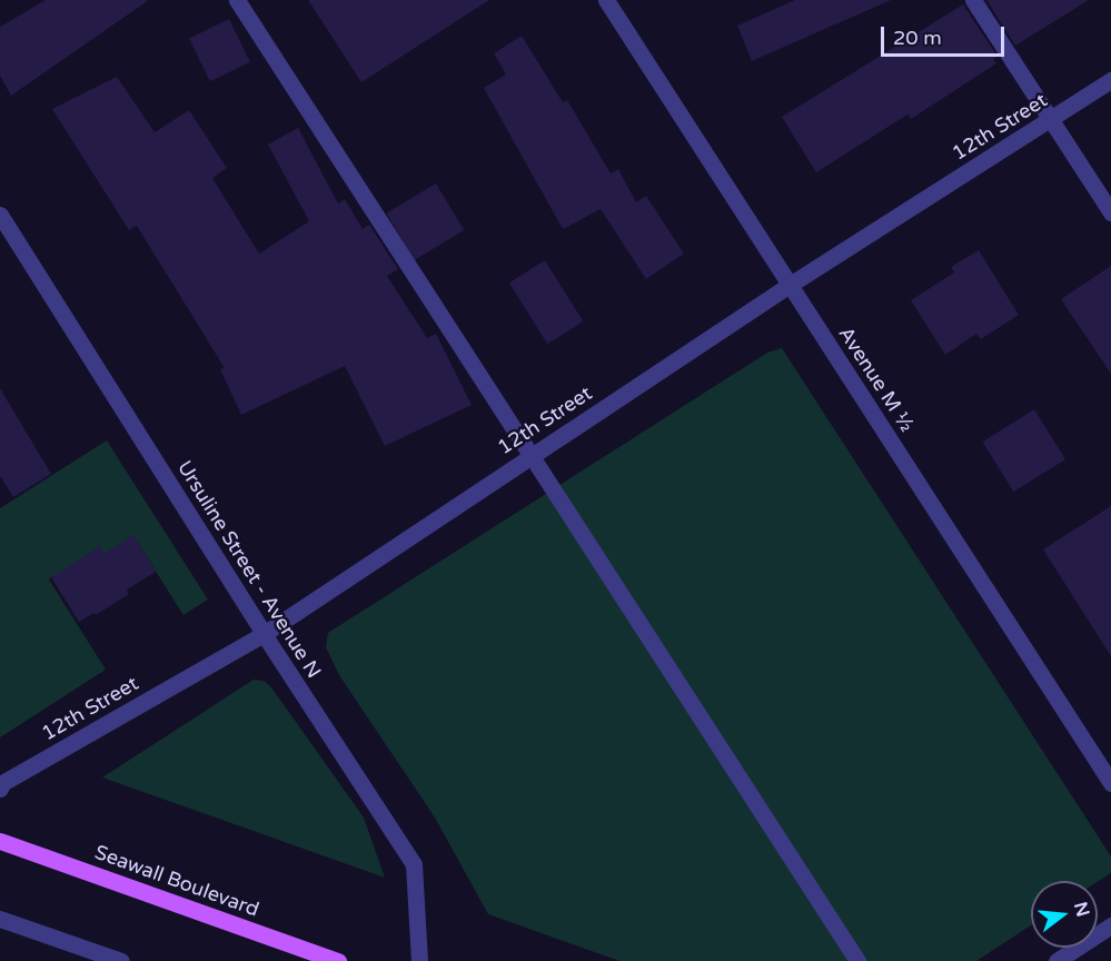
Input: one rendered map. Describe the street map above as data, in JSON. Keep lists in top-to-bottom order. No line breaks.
{"streets":{"main road":["Seawall Boulevard"],"street":["12th Street","Avenue M ½","Ursuline Street - Avenue N"]},"crossings":[["12th Street","Avenue M ½"],["12th Street","Ursuline Street - Avenue N"]],"scale_bar":"20 m","north":"right"}
